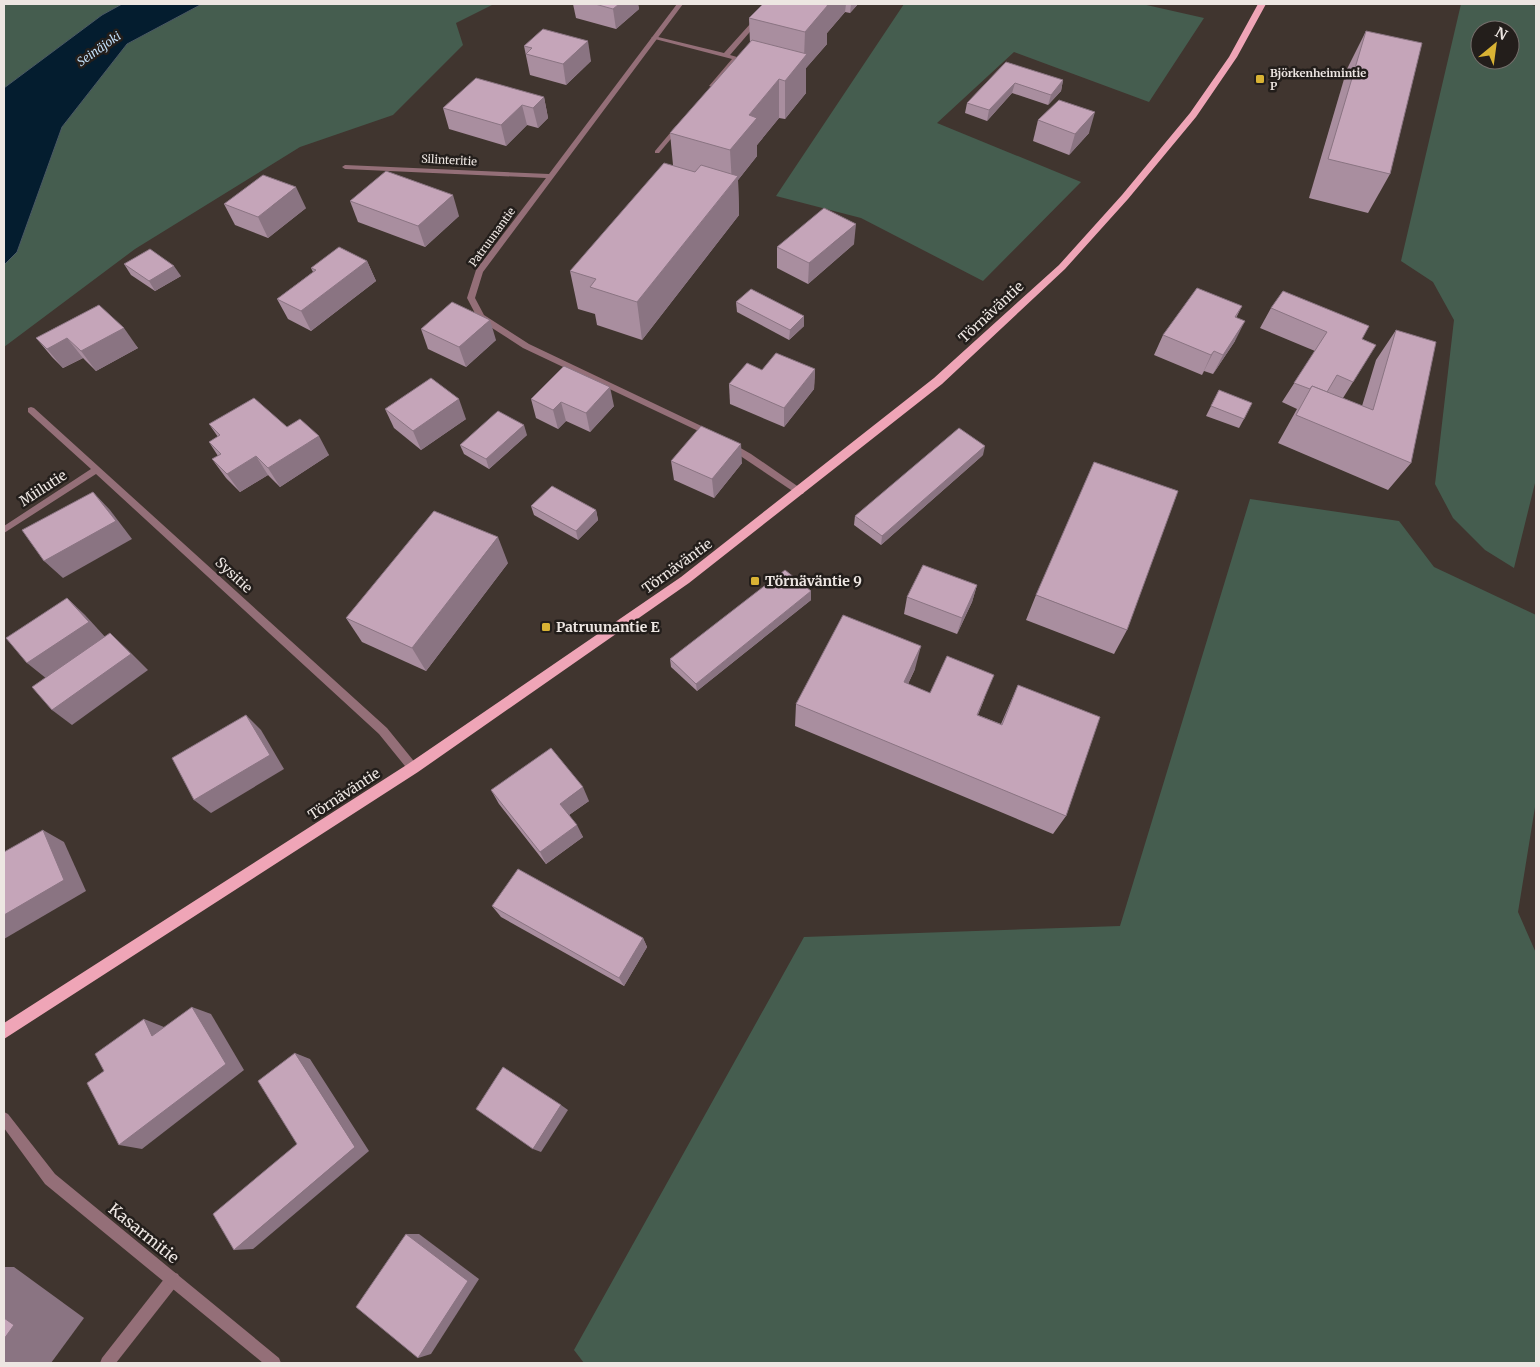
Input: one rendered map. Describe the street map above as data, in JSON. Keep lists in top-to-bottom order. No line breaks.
{"streets":{"main road":["Törnäväntie"],"street":["Silinteritie","Patruunantie","Miilutie","Sysitie","Kasarmitie"]},"crossings":[["Silinteritie","Patruunantie"],["Patruunantie","Törnäväntie"],["Törnäväntie","Sysitie"],["Miilutie","Sysitie"]],"water":["Seinäjoki"],"places":{"transit":["Björkenheimintie P","Törnäväntie 9","Patruunantie E"]},"north":"top right"}
